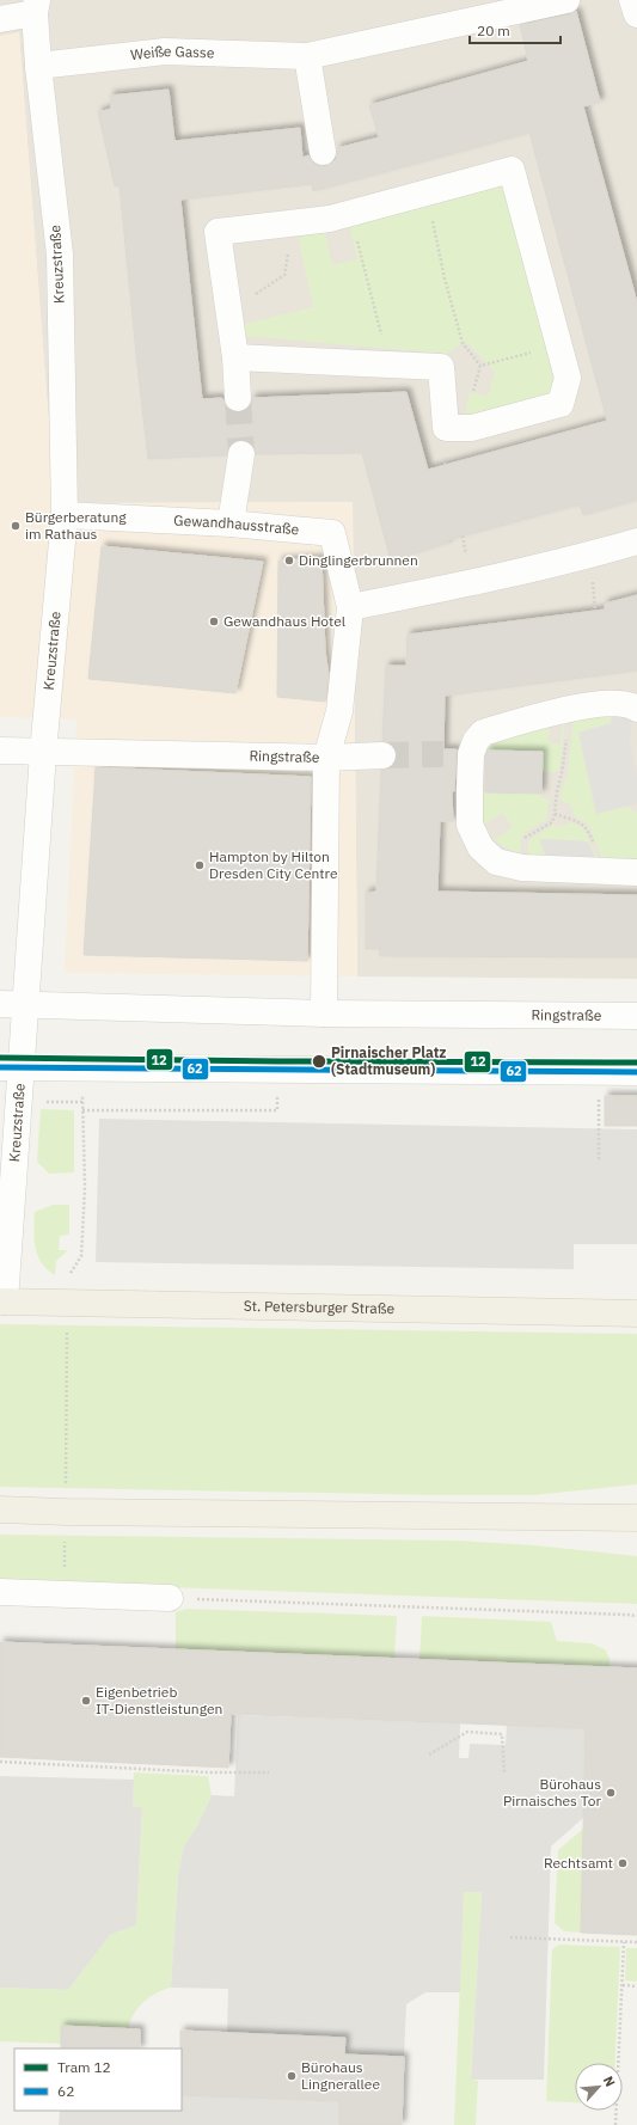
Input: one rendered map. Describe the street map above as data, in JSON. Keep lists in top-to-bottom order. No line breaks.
{"streets":{"main road":["St. Petersburger Straße"],"street":["Weiße Gasse","Kreuzstraße","Gewandhausstraße","Ringstraße"]},"crossings":[["Weiße Gasse","Kreuzstraße"],["Kreuzstraße","Gewandhausstraße"],["Kreuzstraße","Ringstraße"],["Kreuzstraße","St. Petersburger Straße"],["Gewandhausstraße","Ringstraße"]],"places":["Bürgerberatung im Rathaus","Dinglingerbrunnen","Gewandhaus Hotel","Hampton by Hilton Dresden City Centre","Pirnaischer Platz (Stadtmuseum)","Eigenbetrieb IT-Dienstleistungen","Bürohaus Pirnaisches Tor","Rechtsamt","Bürohaus Lingnerallee"],"lines":["tram line 12","transit line 62"],"legend":["Tram 12","62"],"scale_bar":"20 m","north":"top right"}
